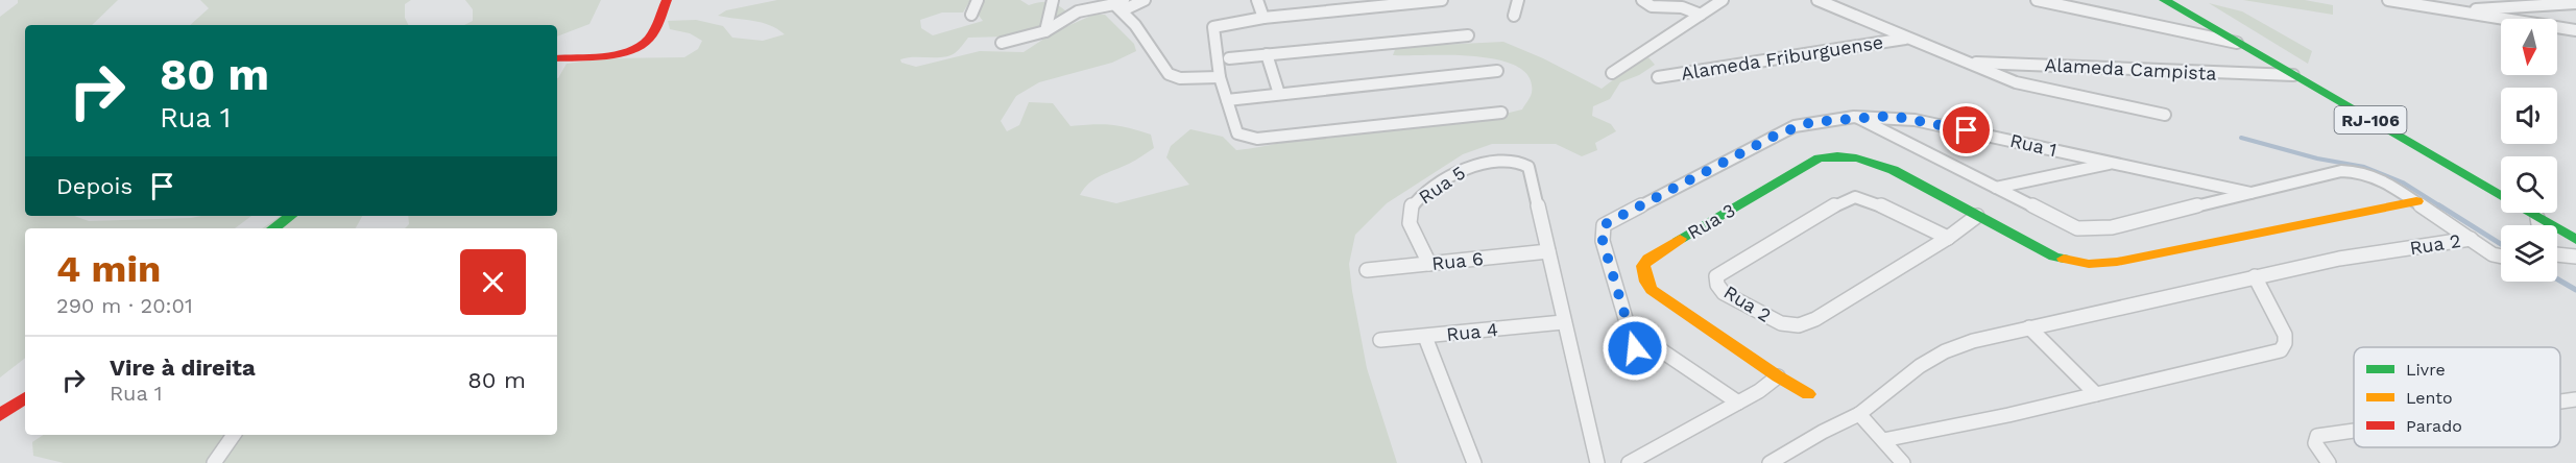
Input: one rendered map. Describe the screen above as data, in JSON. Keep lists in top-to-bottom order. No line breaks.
{"streets":{"main road":["RJ-106","Rua 3"],"street":["Alameda Friburguense","Alameda Campista","Rua 1","Rua 5","Rua 2","Rua 6","Rua 4"]},"crossings":[["Alameda Friburguense","Alameda Campista"],["Alameda Campista","RJ-106"],["Rua 1","Rua 2"],["Rua 5","Rua 6"],["Rua 3","Rua 2"]],"legend":["Livre","Lento","Parado"],"north":"bottom","page":{"turn":["80 m","Rua 1"],"then":"Depois","heading":["4 min","290 m · 20:01"],"list":[{"name":"Vire à direita","note":"Rua 1","value":"80 m"}]}}
